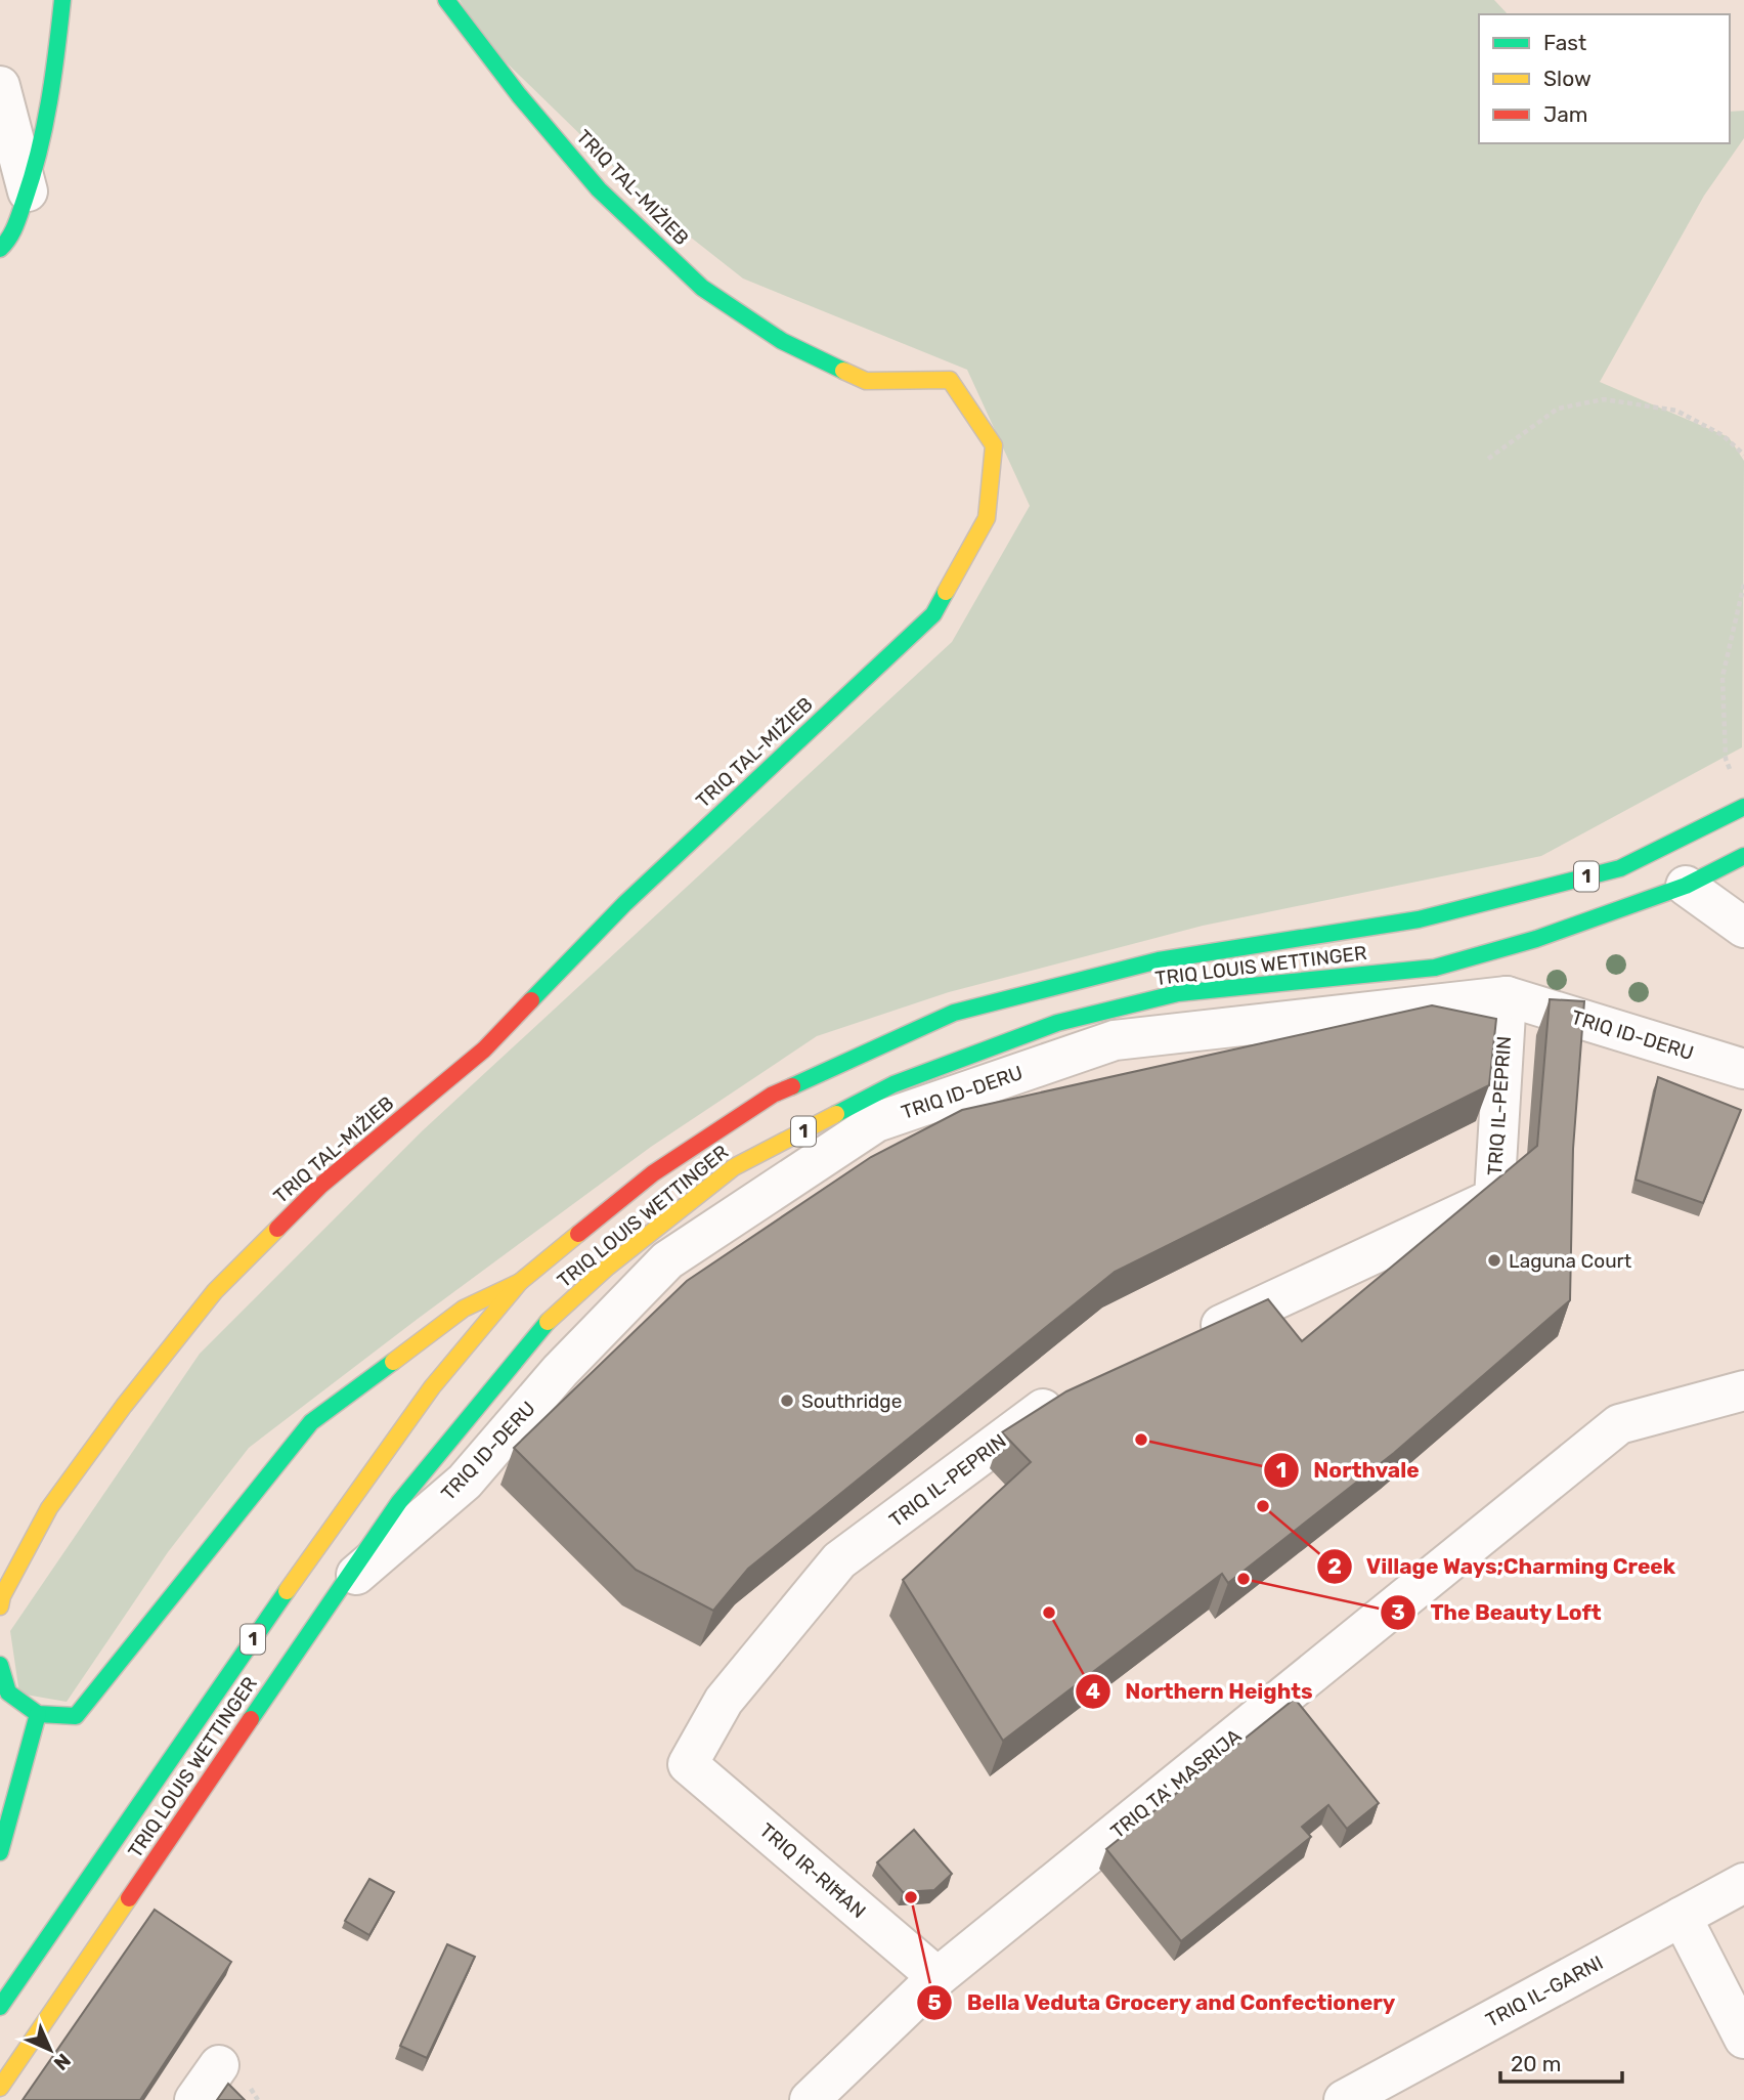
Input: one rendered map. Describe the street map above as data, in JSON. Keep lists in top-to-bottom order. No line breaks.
{"streets":{"main road":["TRIQ TAL-MIŻIEB","1","TRIQ LOUIS WETTINGER"],"street":["TRIQ ID-DERU","TRIQ IL-PEPRIN","TRIQ TA' MASRIJA","TRIQ IR-RIĦAN","TRIQ IL-GARNI"]},"crossings":[["TRIQ LOUIS WETTINGER","TRIQ ID-DERU"],["TRIQ ID-DERU","TRIQ IL-PEPRIN"],["TRIQ IL-PEPRIN","TRIQ IR-RIĦAN"],["TRIQ TA' MASRIJA","TRIQ IR-RIĦAN"]],"places":["Laguna Court","Southridge","Northvale","Village Ways;Charming Creek","The Beauty Loft","Northern Heights","Bella Veduta Grocery and Confectionery"],"legend":["Fast","Slow","Jam"],"scale_bar":"20 m","north":"bottom right"}
